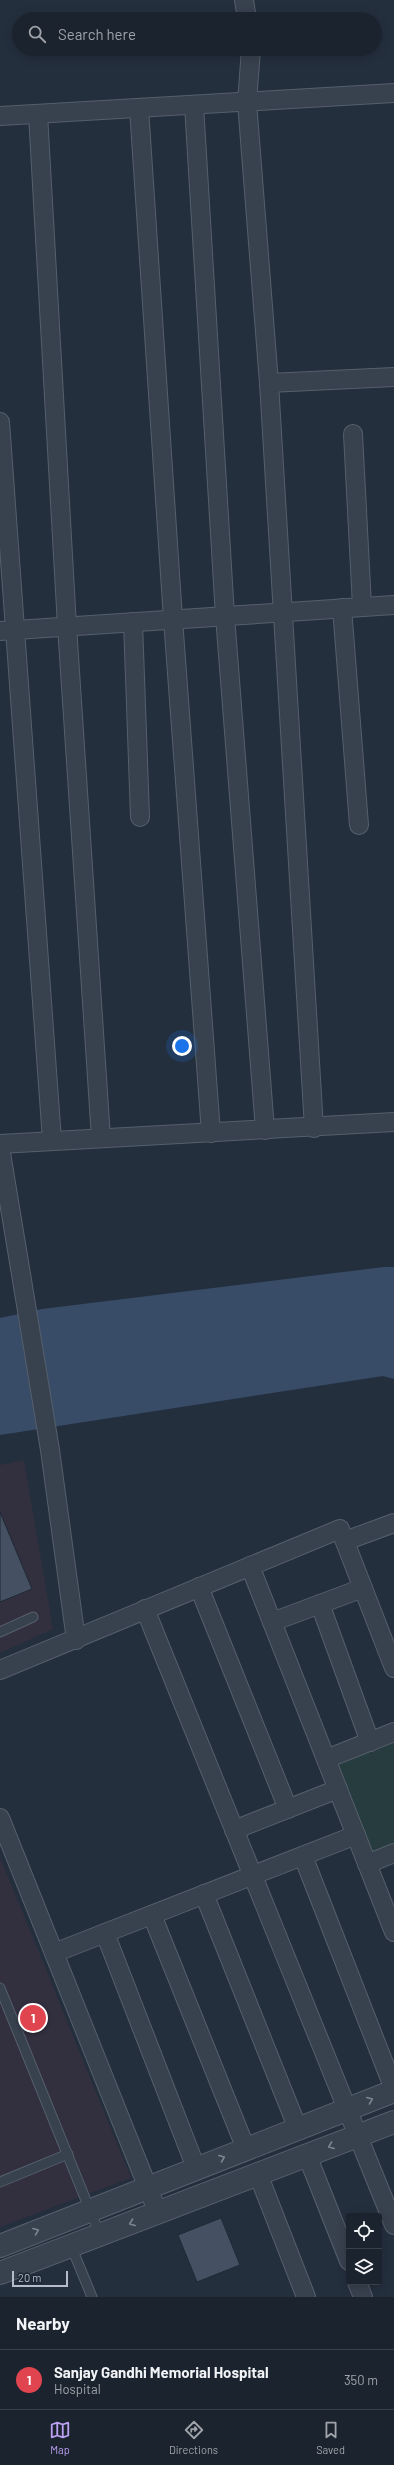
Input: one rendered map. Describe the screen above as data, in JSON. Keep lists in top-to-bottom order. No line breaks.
{"scale_bar":"20 m","page":{"search":"Search here","pins":"1","scale":"20 m","heading":"Nearby","list":[{"mark":"1","name":"Sanjay Gandhi Memorial Hospital","note":"Hospital","value":"350 m"}],"nav":["Map","Directions","Saved"]}}
